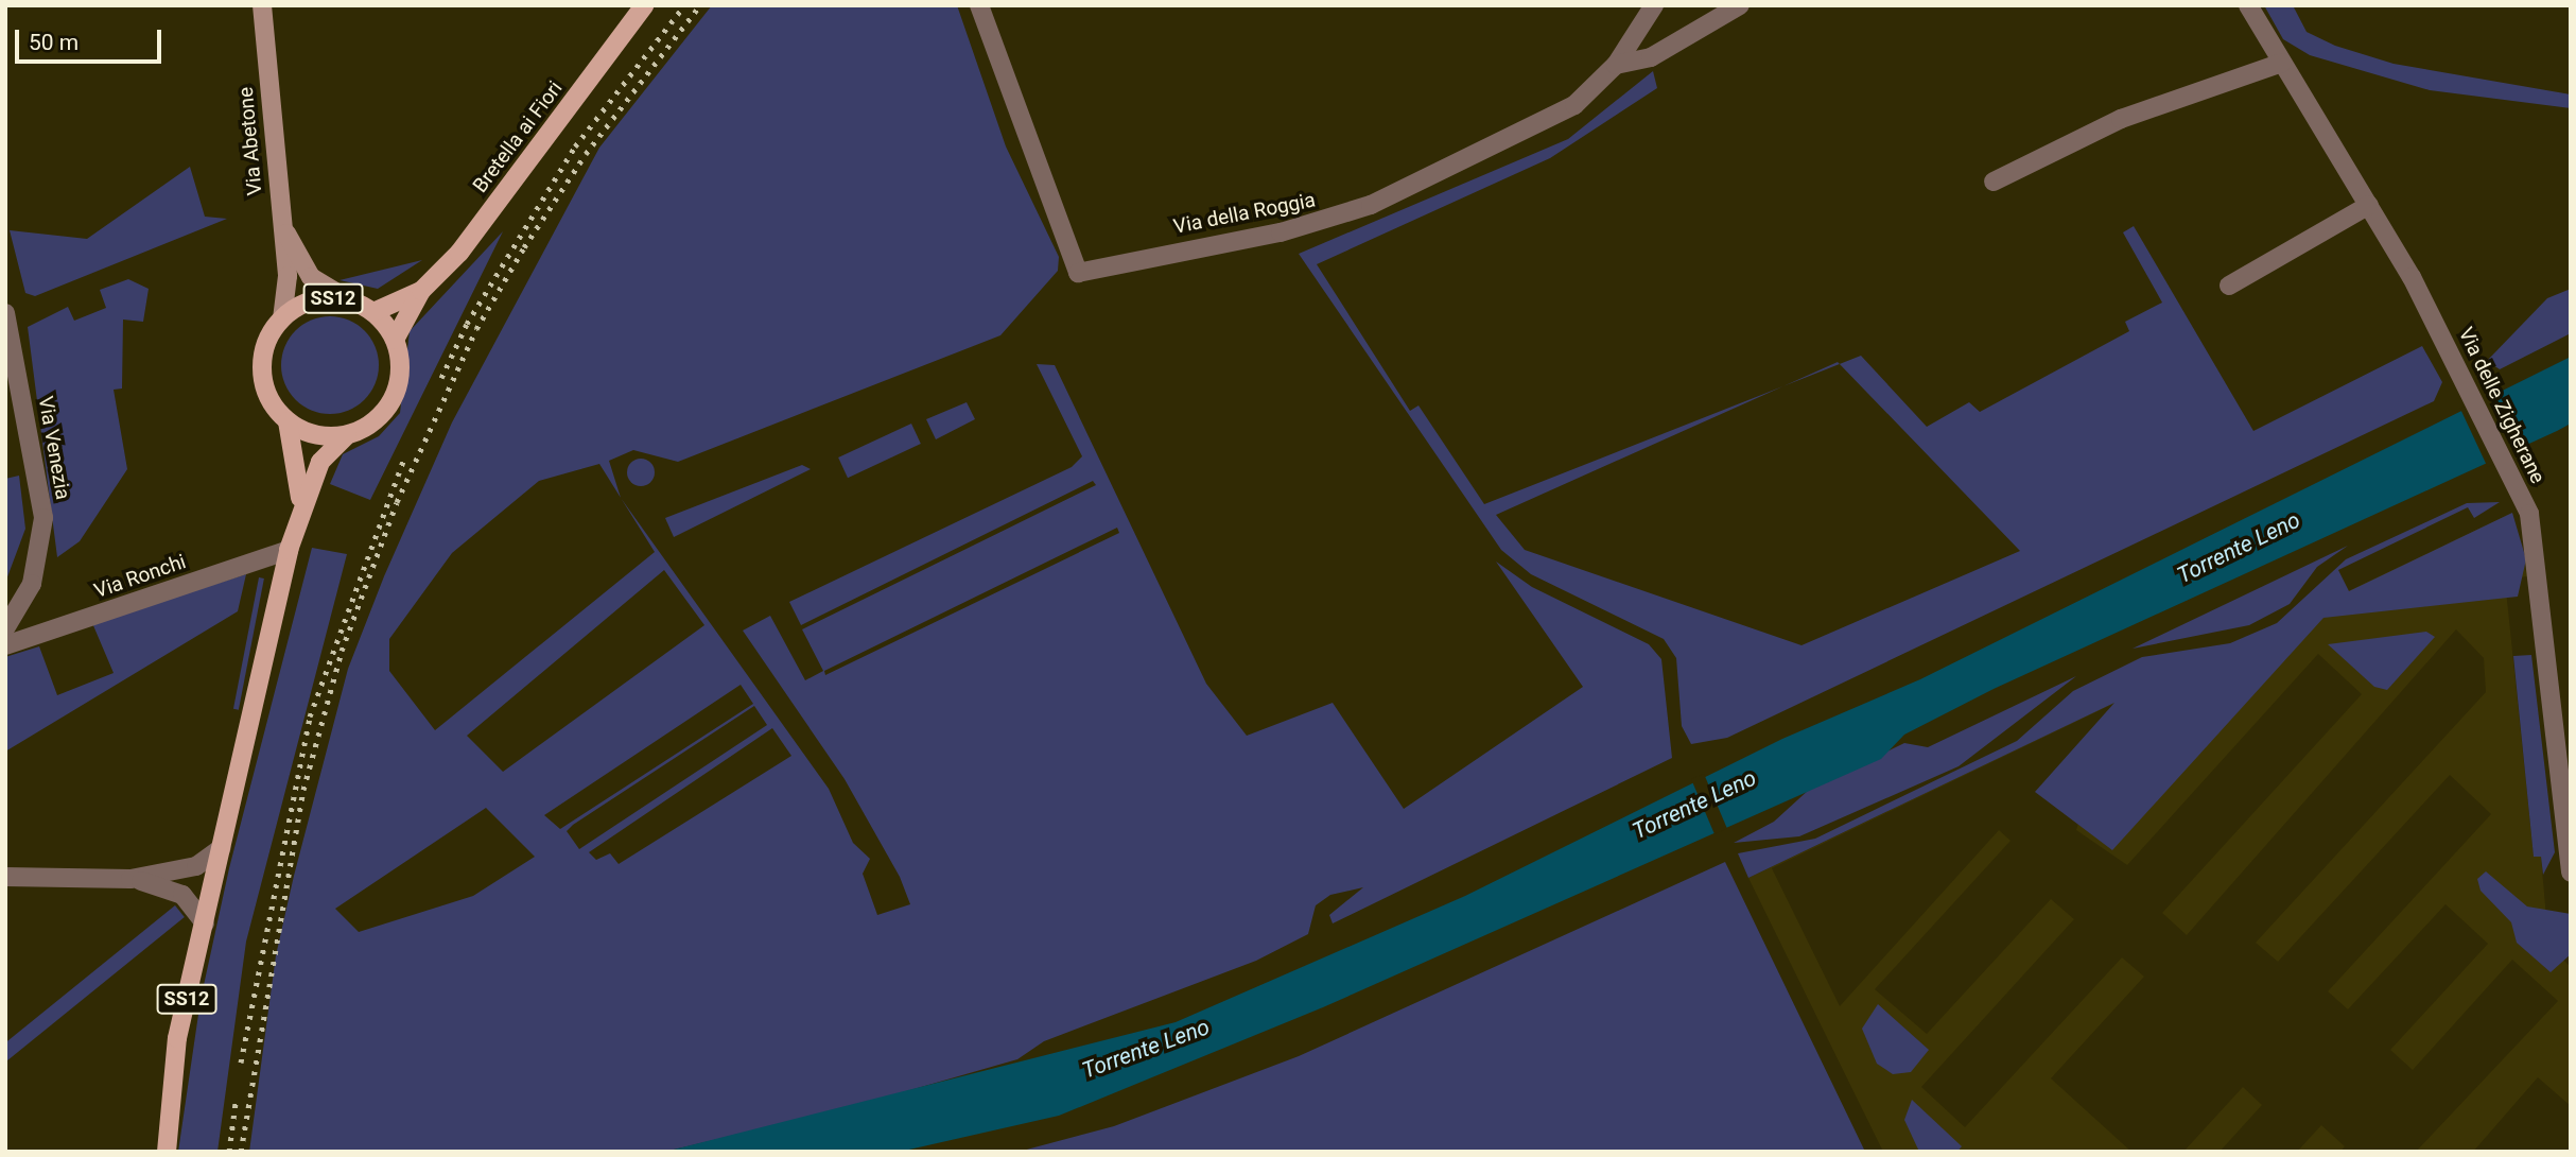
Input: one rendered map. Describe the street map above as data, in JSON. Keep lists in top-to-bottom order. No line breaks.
{"streets":{"main road":["Bretella ai Fiori","Via Abetone","SS12"],"street":["Via della Roggia","Via delle Zigherane","Via Venezia","Via Ronchi"]},"crossings":[["Bretella ai Fiori","SS12"],["Via Abetone","SS12"],["SS12","Via Ronchi"]],"water":["Torrente Leno"],"scale_bar":"50 m"}
